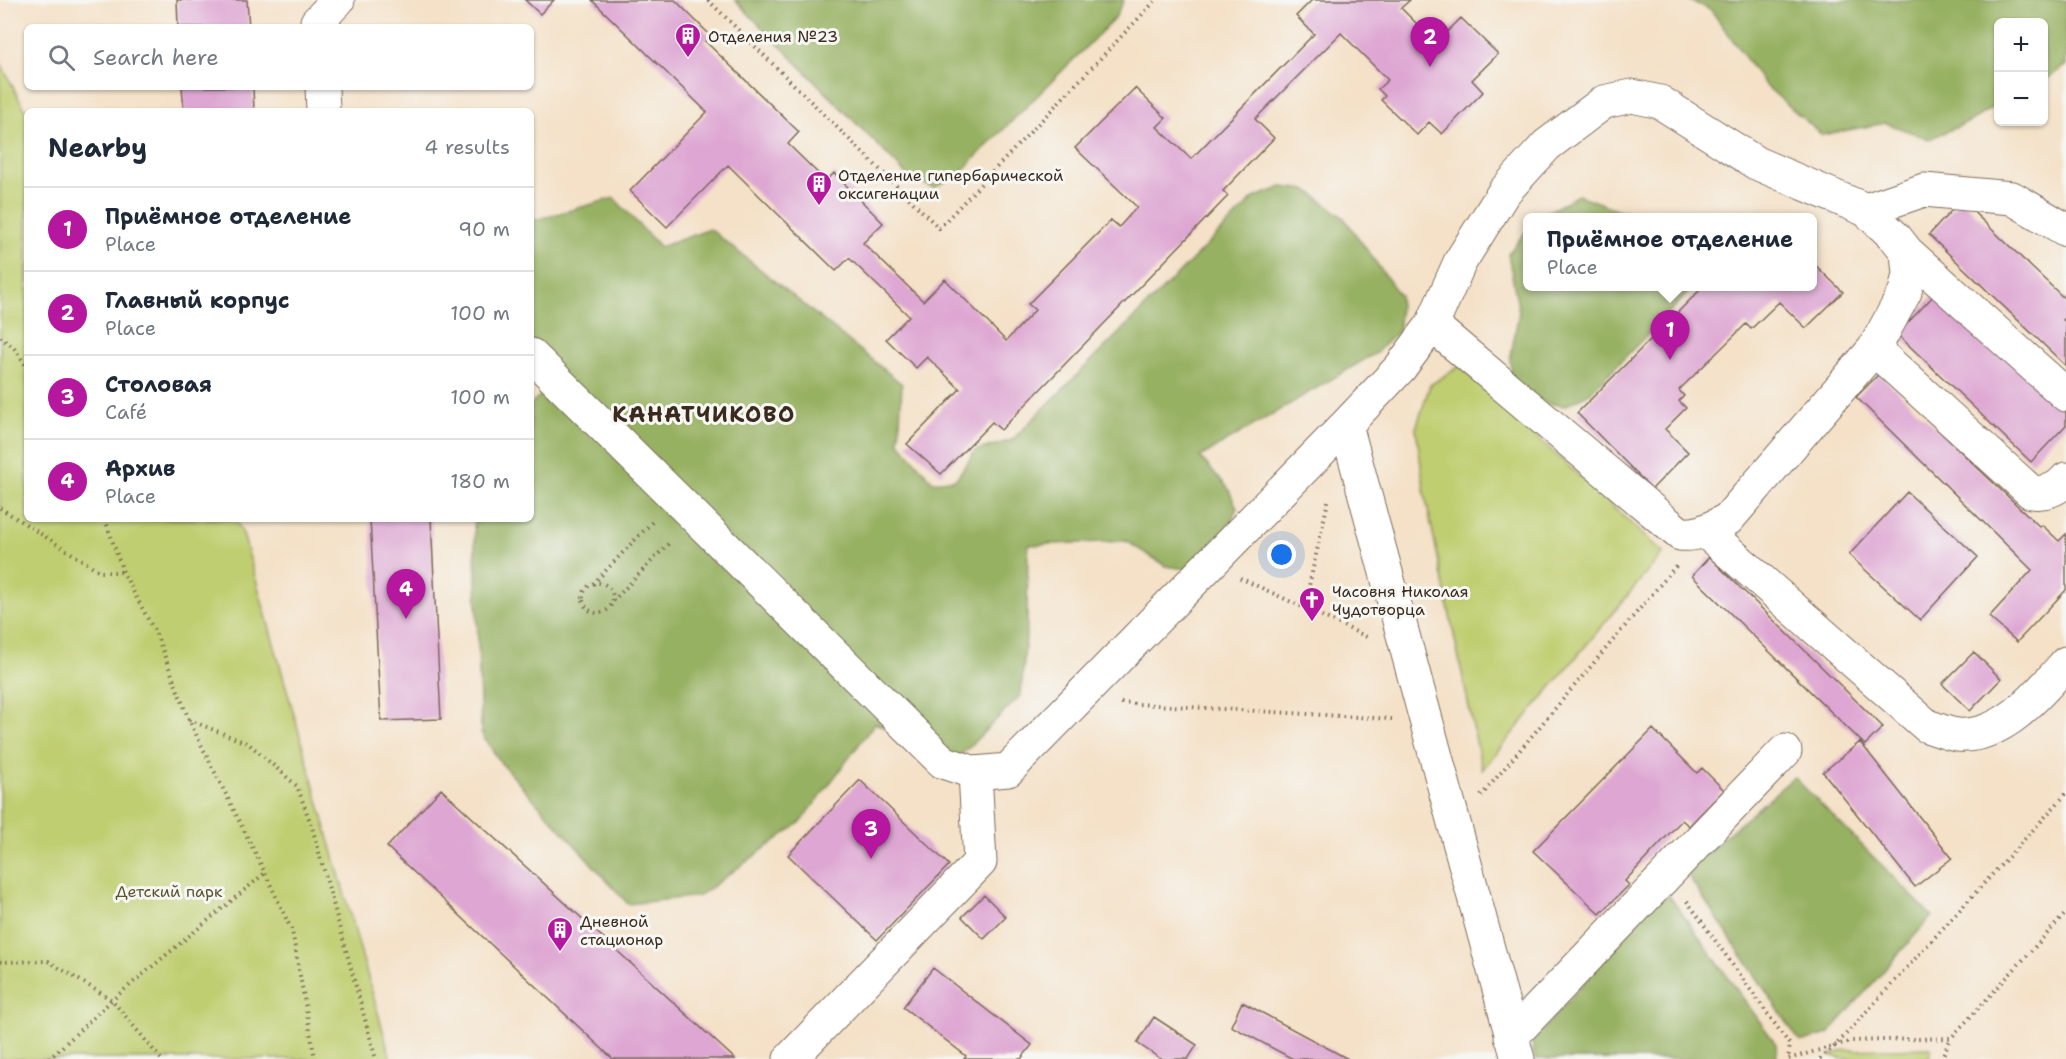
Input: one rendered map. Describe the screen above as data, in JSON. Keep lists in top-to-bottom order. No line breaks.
{"districts":["КАНАТЧИКОВО"],"parks":["Детский парк"],"places":{"building":["Отделения №23","Отделение гипербарической оксигенации","Дневной стационар"],"church":["Часовня Николая Чудотворца"]},"page":{"pins":["2","1","4","3"],"map_buttons":["+","−"],"search":"Search here","heading":["Nearby","4 results"],"list":[{"mark":"1","name":"Приёмное отделение","note":"Place","value":"90 m"},{"mark":"2","name":"Главный корпус","note":"Place","value":"100 m"},{"mark":"3","name":"Столовая","note":"Café","value":"100 m"},{"mark":"4","name":"Архив","note":"Place","value":"180 m"}],"popup":["Приёмное отделение","Place"]}}
